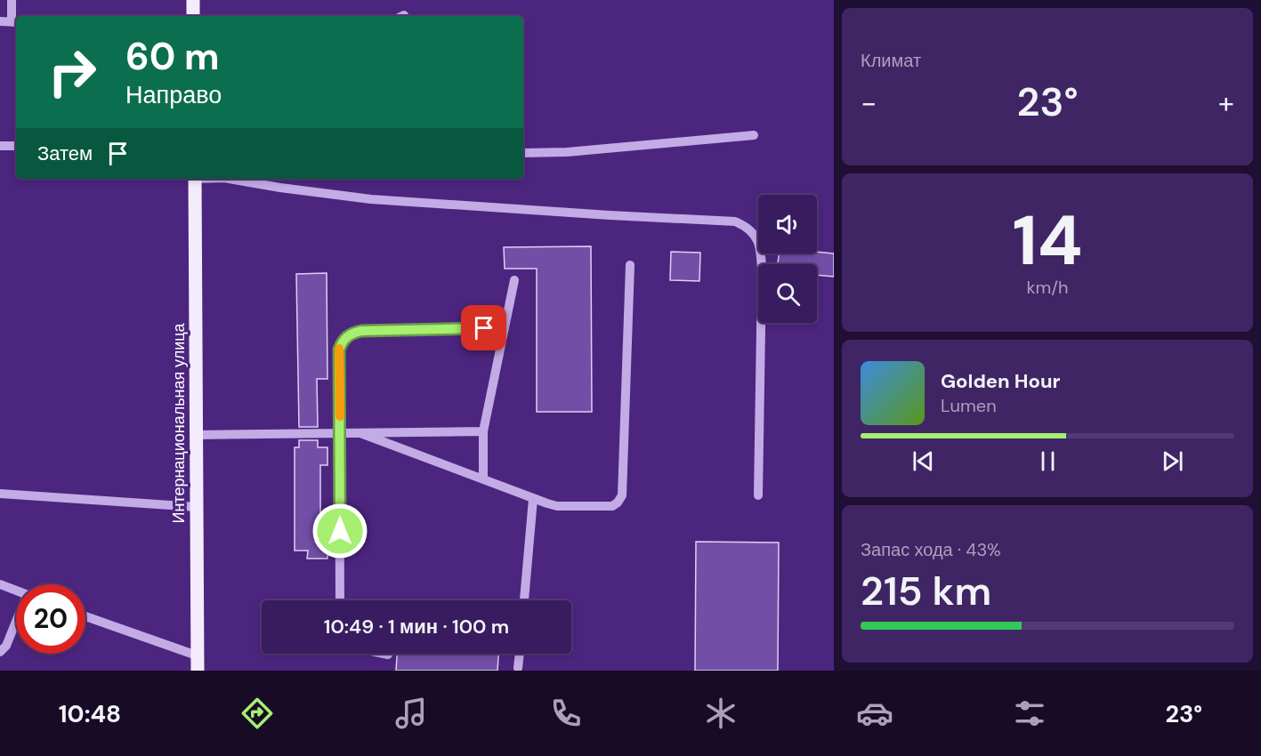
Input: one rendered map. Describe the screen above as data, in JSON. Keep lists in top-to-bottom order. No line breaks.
{"streets":{"main road":["Интернациональная улица"]},"page":{"tile":["Климат",["14","km/h"],["Запас хода · 43%","215 km"]],"turn":["60 m","Направо"],"heat":["−","23°","+"],"then":"Затем","song":["Golden Hour","Lumen"],"limit":"20","trip":"10:49 · 1 мин · 100 m","tabs":["10:48","23°"]}}
